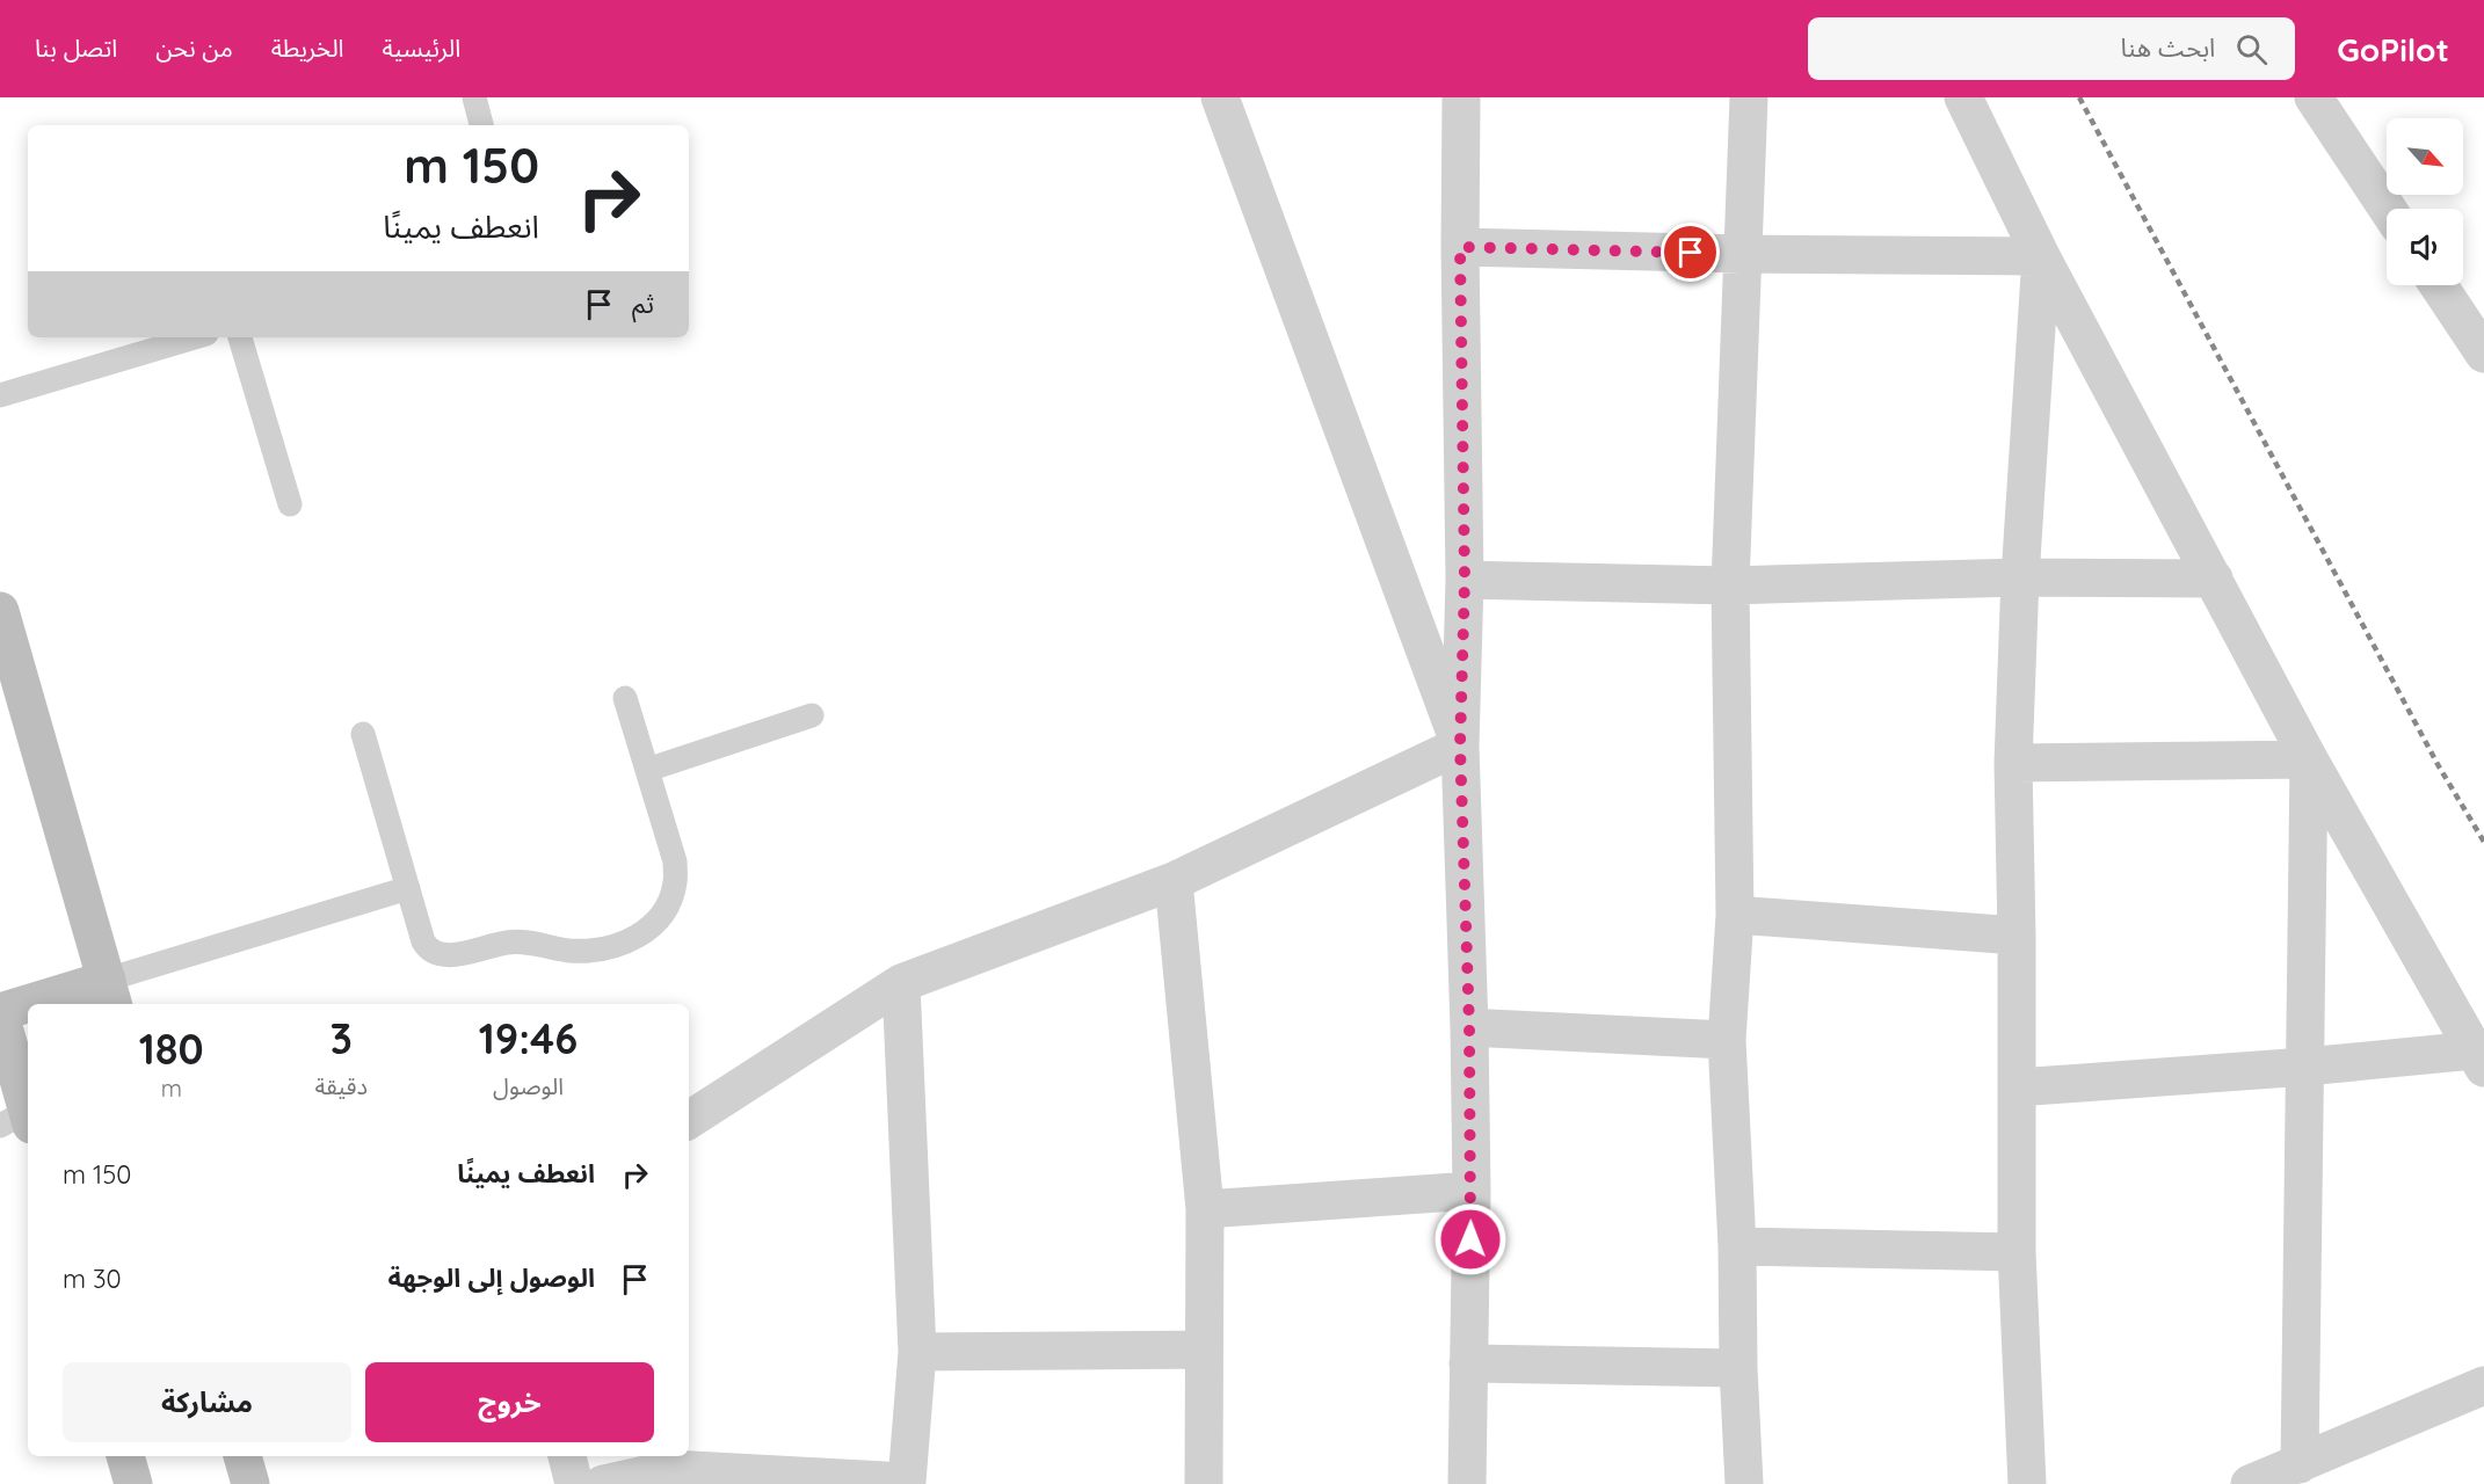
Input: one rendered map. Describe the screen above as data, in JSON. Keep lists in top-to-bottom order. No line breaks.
{"north":"bottom right","page":{"header":"GoPilot","search":"ابحث هنا","nav":["الرئيسية","الخريطة","من نحن","اتصل بنا"],"turn":["150 m","انعطف يمينًا"],"then":"ثم","eta":["19:46","الوصول","3","دقيقة","180","m"],"list":[{"name":"انعطف يمينًا","value":"150 m"},{"name":"الوصول إلى الوجهة","value":"30 m"}],"buttons":["خروج","مشاركة"]}}
